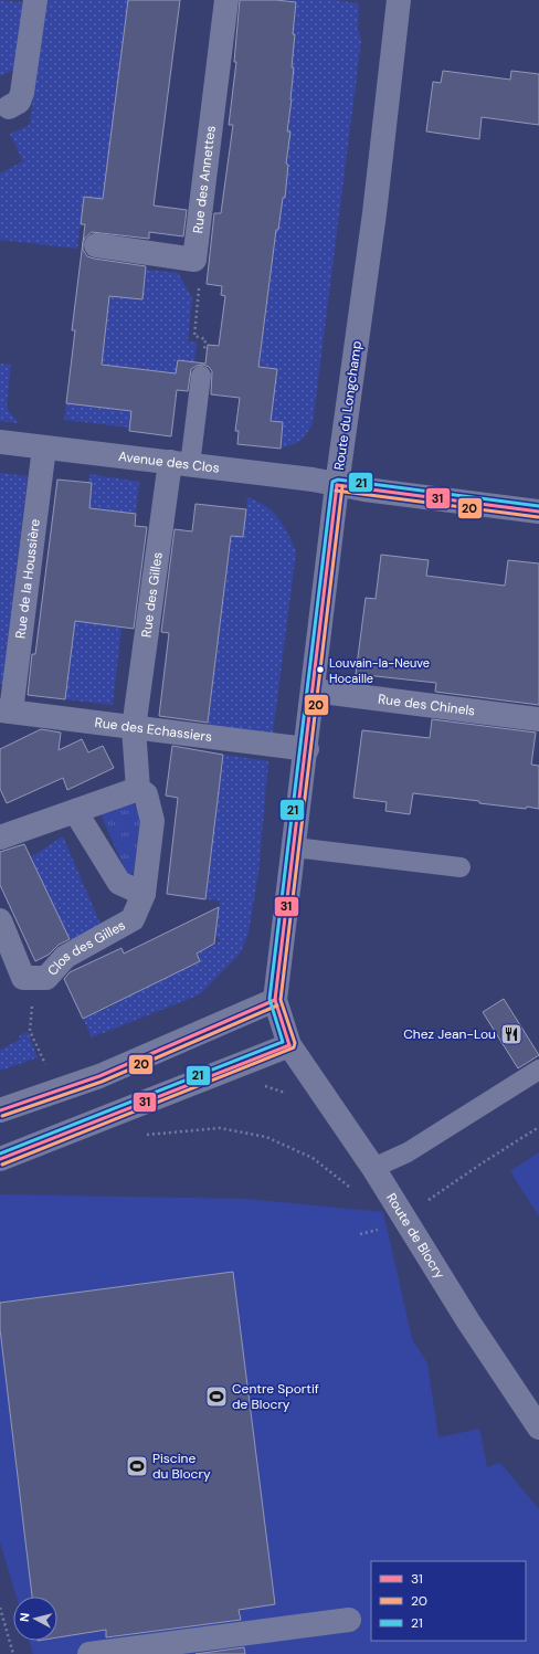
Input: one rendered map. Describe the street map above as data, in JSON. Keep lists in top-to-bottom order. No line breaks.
{"streets":{"street":["Rue des Annettes","Route du Longchamp","Avenue des Clos","Rue de la Houssière","Rue des Gilles","Rue des Chinels","Rue des Echassiers","Clos des Gilles","Route de Blocry"]},"crossings":[["Route du Longchamp","Avenue des Clos"],["Route du Longchamp","Rue des Chinels"],["Route du Longchamp","Rue des Echassiers"],["Route du Longchamp","Route de Blocry"],["Avenue des Clos","Rue de la Houssière"],["Avenue des Clos","Rue des Gilles"],["Rue de la Houssière","Rue des Echassiers"],["Rue des Gilles","Rue des Echassiers"],["Rue des Gilles","Clos des Gilles"],["Rue des Echassiers","Clos des Gilles"]],"places":{"other":["Louvain-la-Neuve Hocaille"],"restaurant":["Chez Jean-Lou"],"sports":["Centre Sportif de Blocry","Piscine du Blocry"]},"lines":["transit line 21","transit line 31","transit line 20"],"legend":["31","20","21"],"north":"left"}
